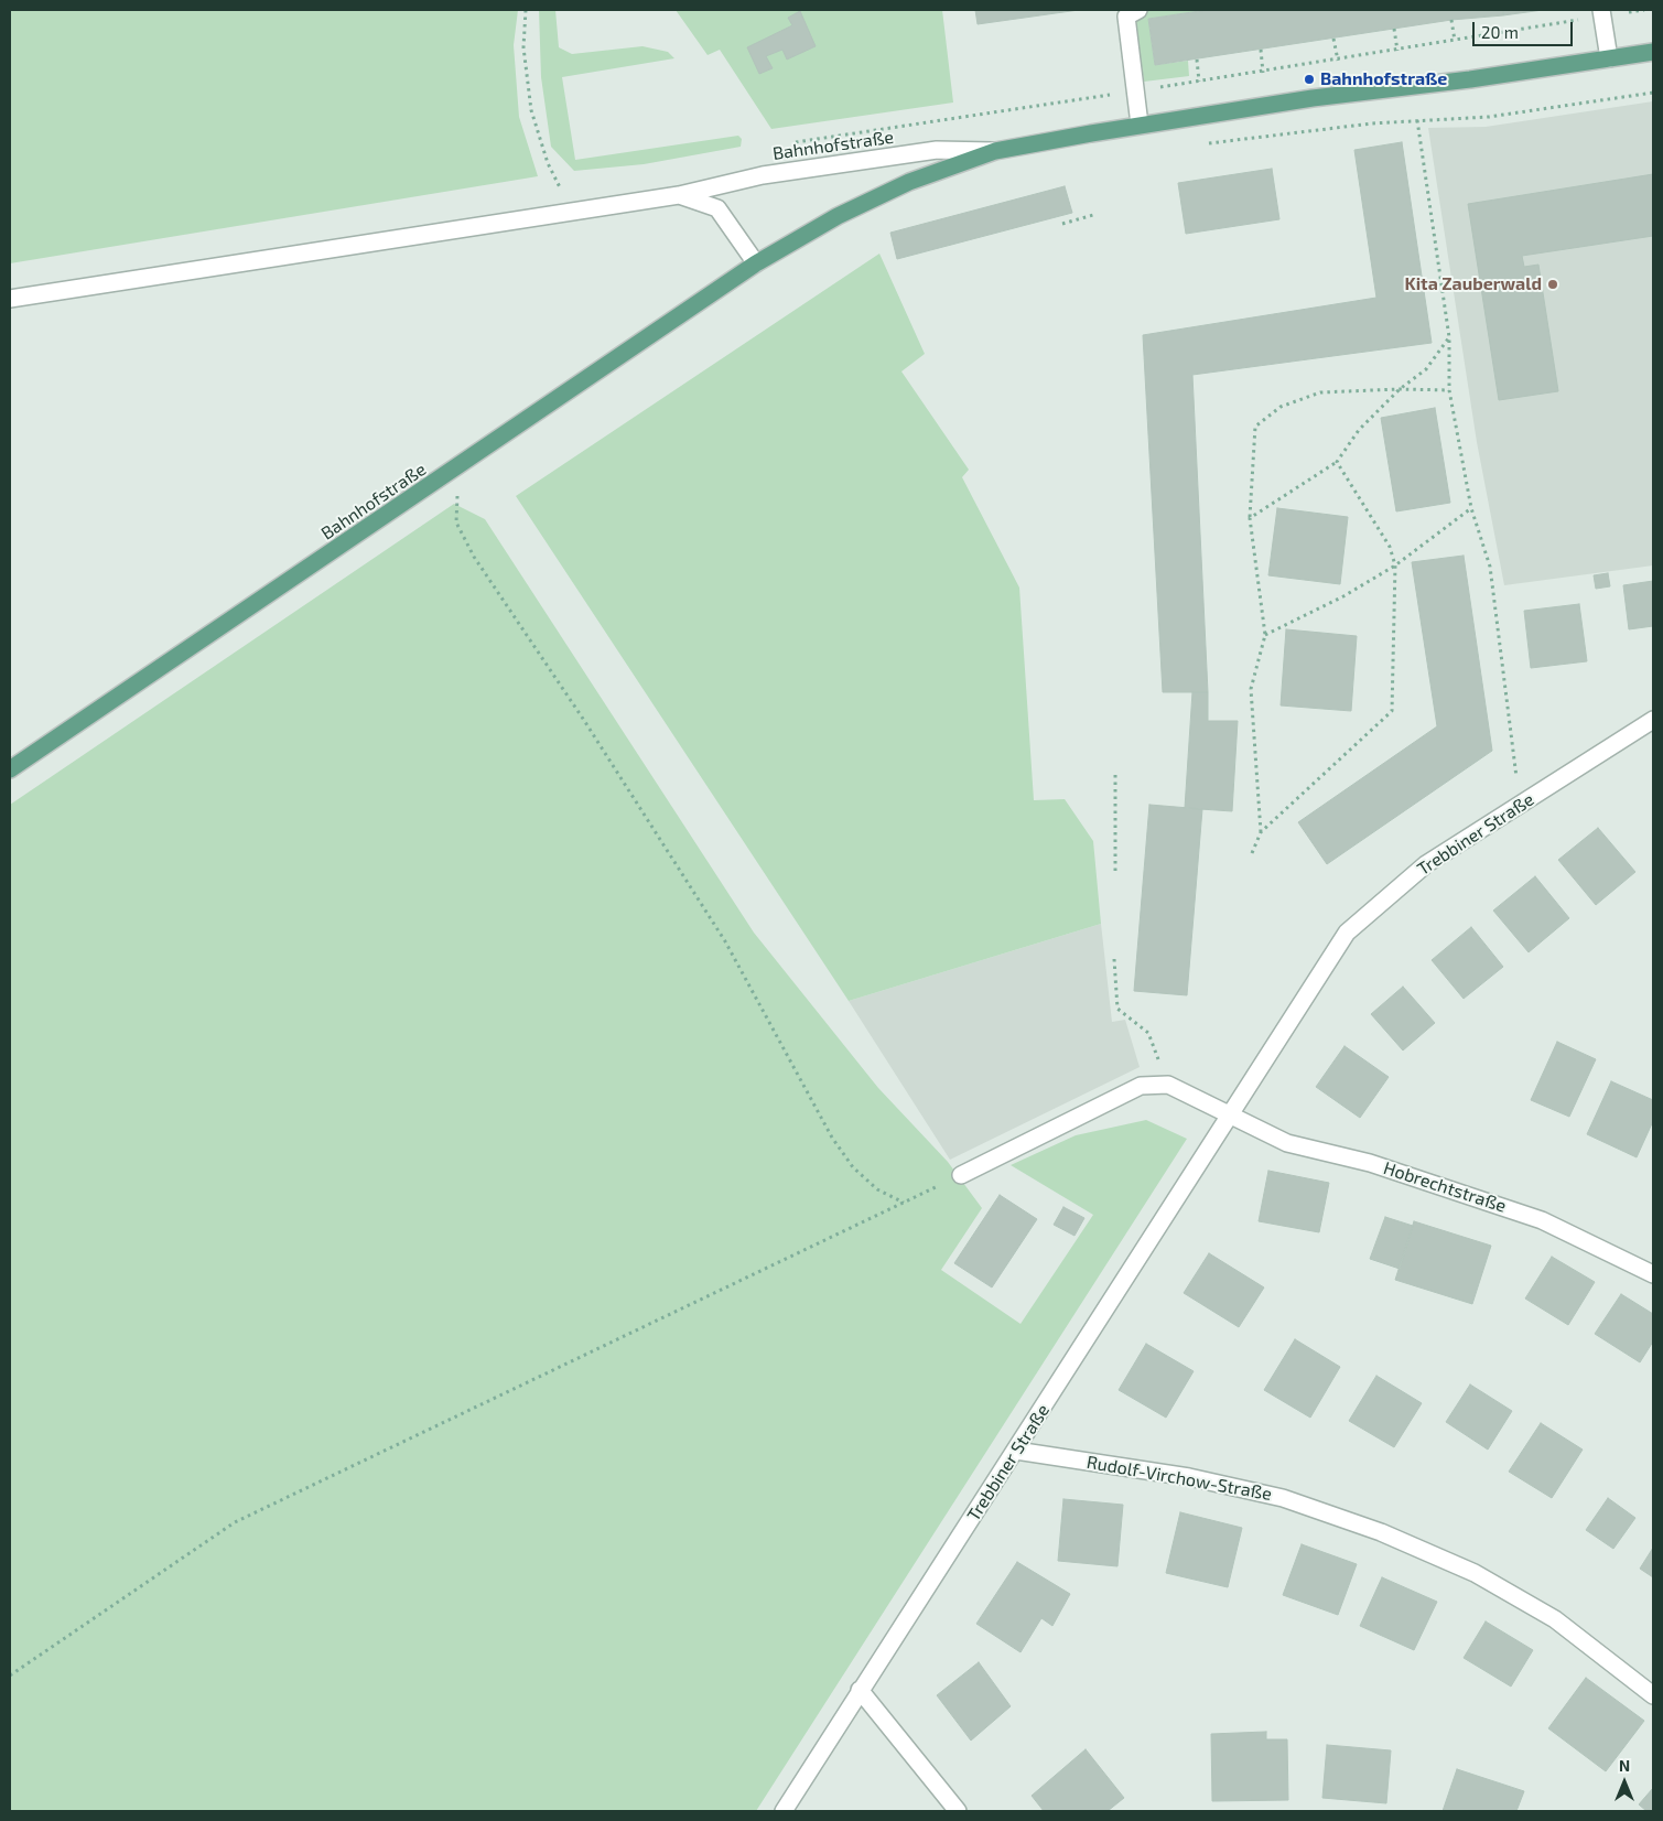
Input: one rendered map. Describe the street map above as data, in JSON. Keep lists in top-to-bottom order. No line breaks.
{"streets":{"main road":["Bahnhofstraße"],"street":["Trebbiner Straße","Hobrechtstraße","Rudolf-Virchow-Straße"]},"crossings":[["Trebbiner Straße","Hobrechtstraße"],["Trebbiner Straße","Rudolf-Virchow-Straße"]],"places":["Bahnhofstraße","Kita Zauberwald"],"scale_bar":"20 m","north":"top"}
